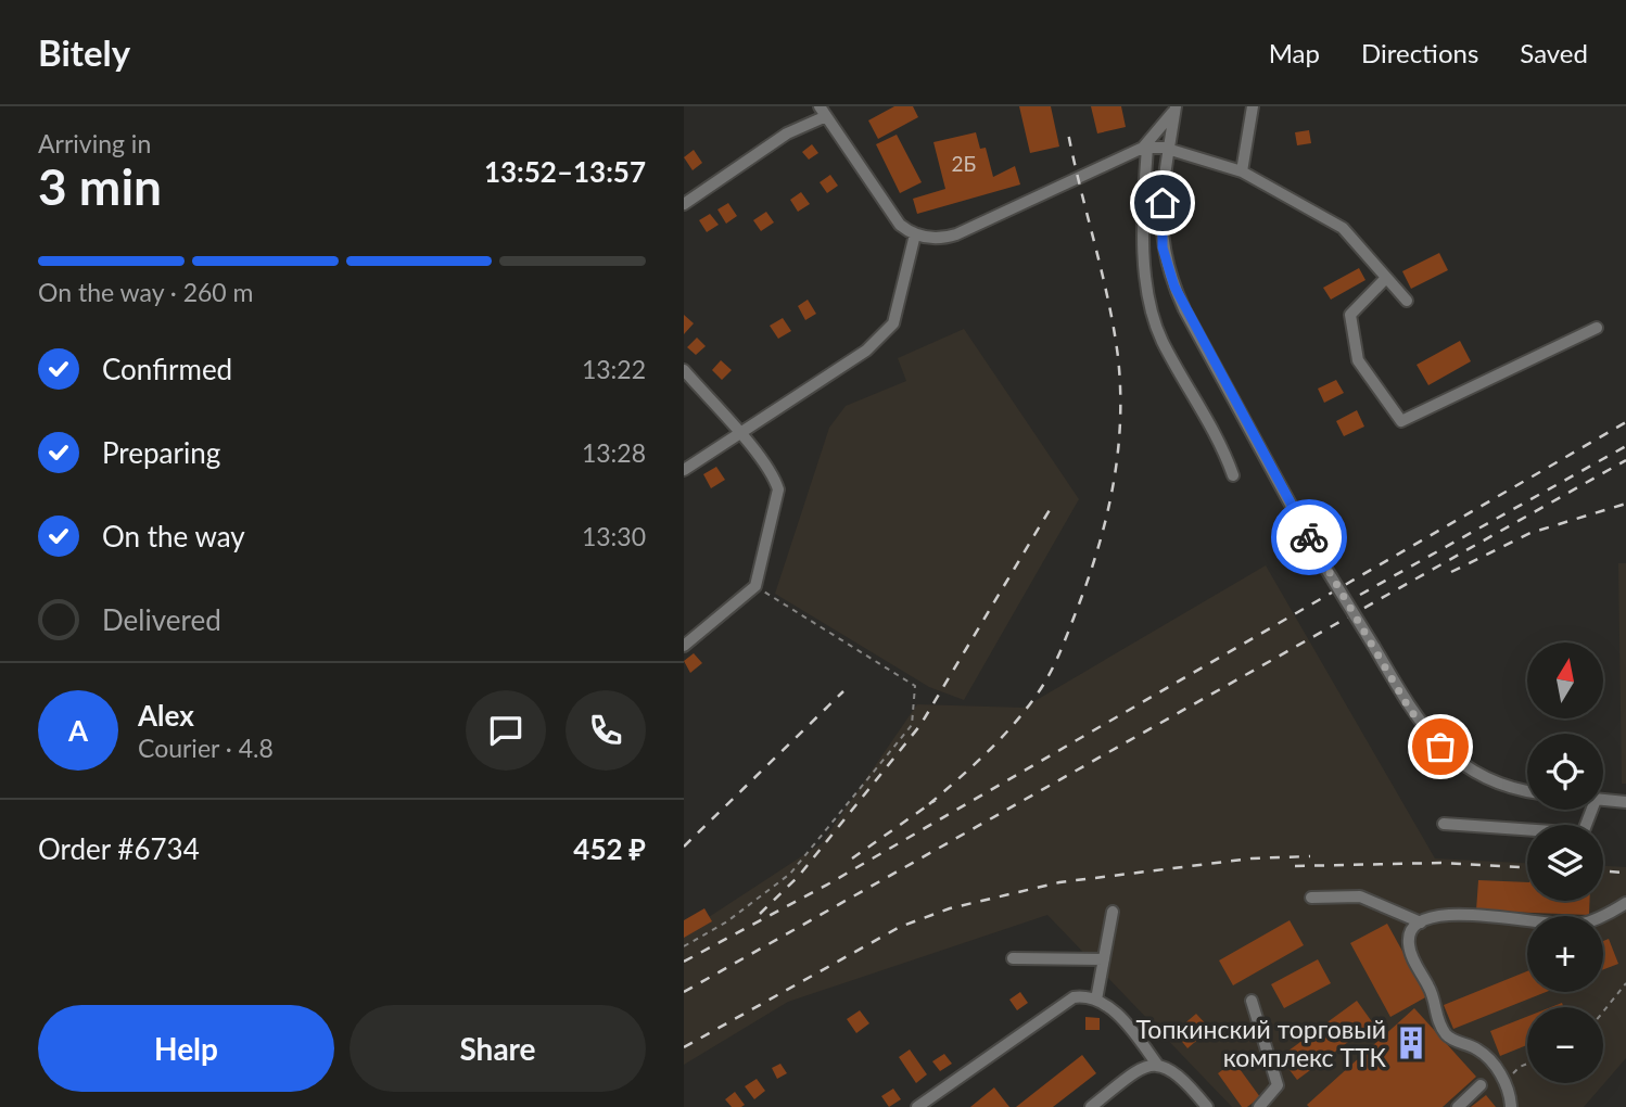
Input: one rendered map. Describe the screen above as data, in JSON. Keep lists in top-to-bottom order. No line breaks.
{"places":{"building":["Топкинский торговый комплекс ТТК"]},"house_numbers":["2Б"],"north":"top","page":{"header":"Bitely","nav":["Map","Directions","Saved"],"heading":["3 min","Arriving in","13:52–13:57"],"panel":["Alex","Courier · 4.8","Order #6734","452 ₽"],"bar":"On the way · 260 m","list":[["Confirmed","13:22"],["Preparing","13:28"],["On the way","13:30"],"Delivered"],"map_buttons":["+","−"],"round":"A","buttons":["Help","Share"]}}
